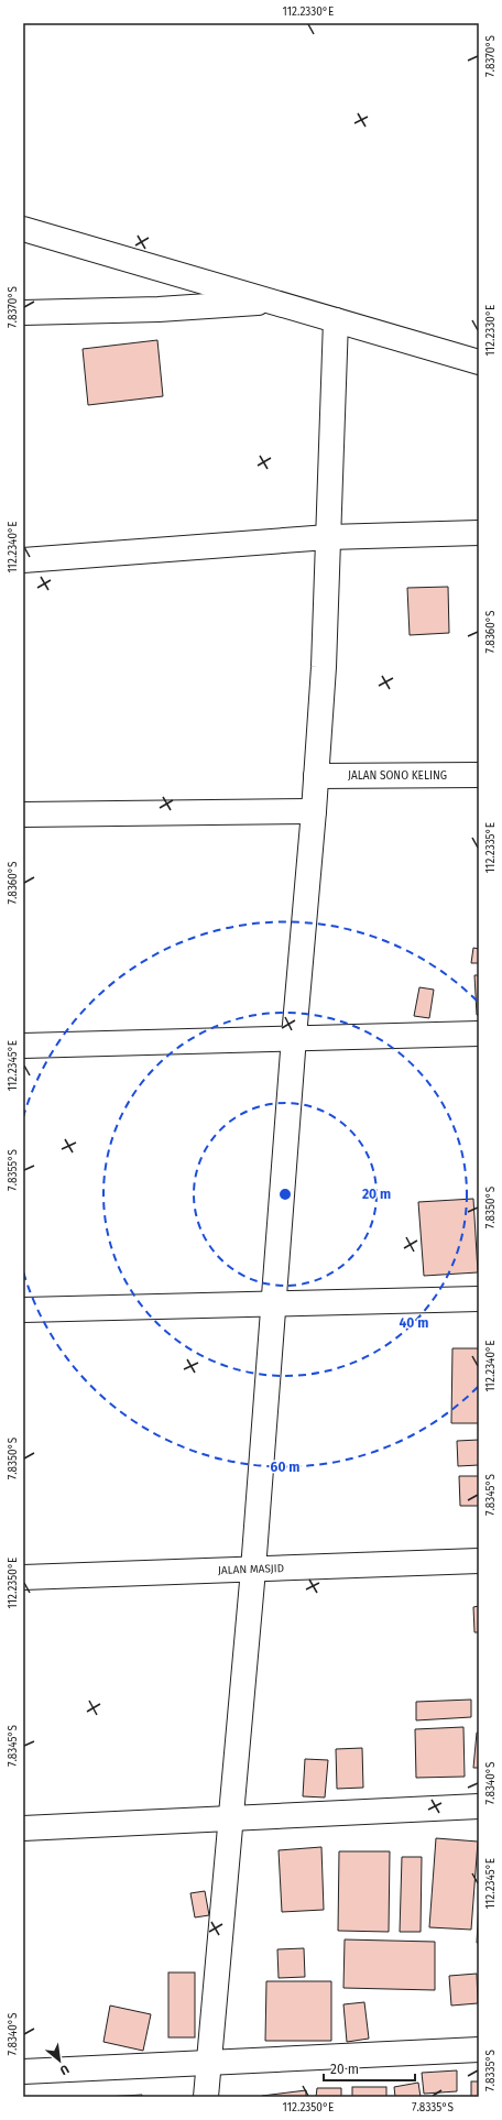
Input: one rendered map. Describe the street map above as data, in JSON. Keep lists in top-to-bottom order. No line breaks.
{"streets":{"street":["JALAN SONO KELING","JALAN MASJID"]},"scale_bar":"20 m","north":"bottom right","coordinates":["112.2330°E","7.8370°S","112.2340°E","7.8360°S","112.2335°E","112.2345°E","7.8355°S","7.8350°S","7.8345°S","112.2350°E","7.8340°S","7.8335°S"],"rings":["20 m","40 m","60 m"]}
